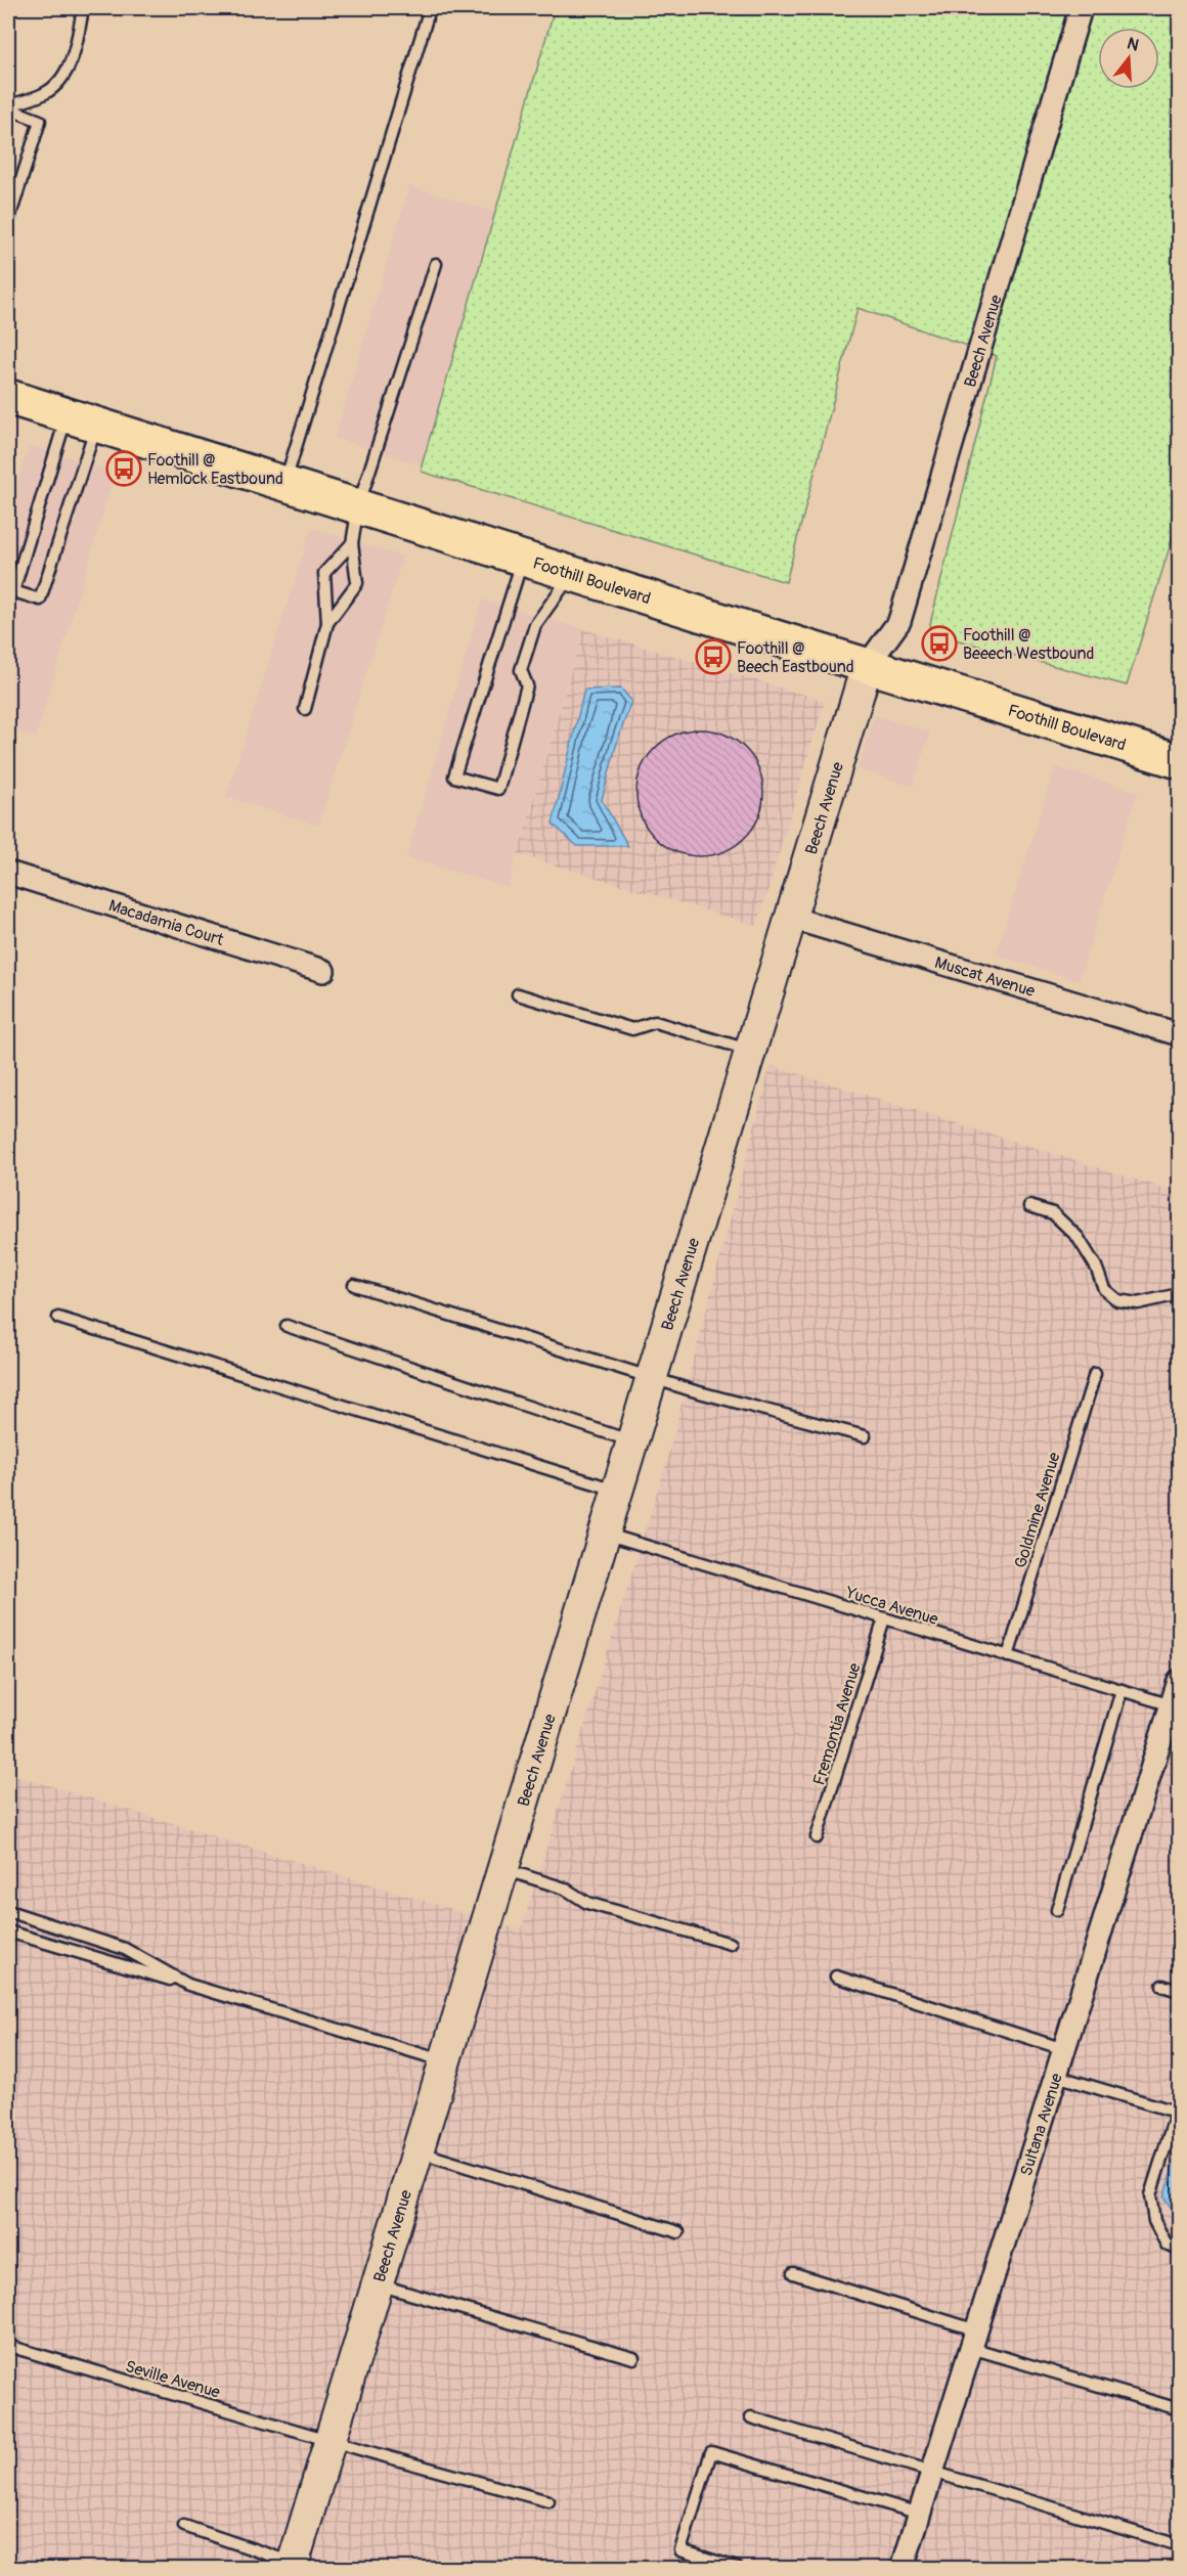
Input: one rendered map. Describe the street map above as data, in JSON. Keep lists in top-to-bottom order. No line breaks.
{"streets":{"main road":["Beech Avenue","Foothill Boulevard"],"street":["Macadamia Court","Muscat Avenue","Sultana Avenue"],"lane":["Goldmine Avenue","Yucca Avenue","Fremontia Avenue","Seville Avenue"]},"crossings":[["Beech Avenue","Foothill Boulevard"],["Beech Avenue","Muscat Avenue"],["Beech Avenue","Yucca Avenue"],["Beech Avenue","Seville Avenue"],["Goldmine Avenue","Yucca Avenue"],["Yucca Avenue","Fremontia Avenue"],["Yucca Avenue","Sultana Avenue"]],"places":{"bus stop":["Foothill @ Hemlock Eastbound","Foothill @ Beeech Westbound","Foothill @ Beech Eastbound"]},"north":"top"}
